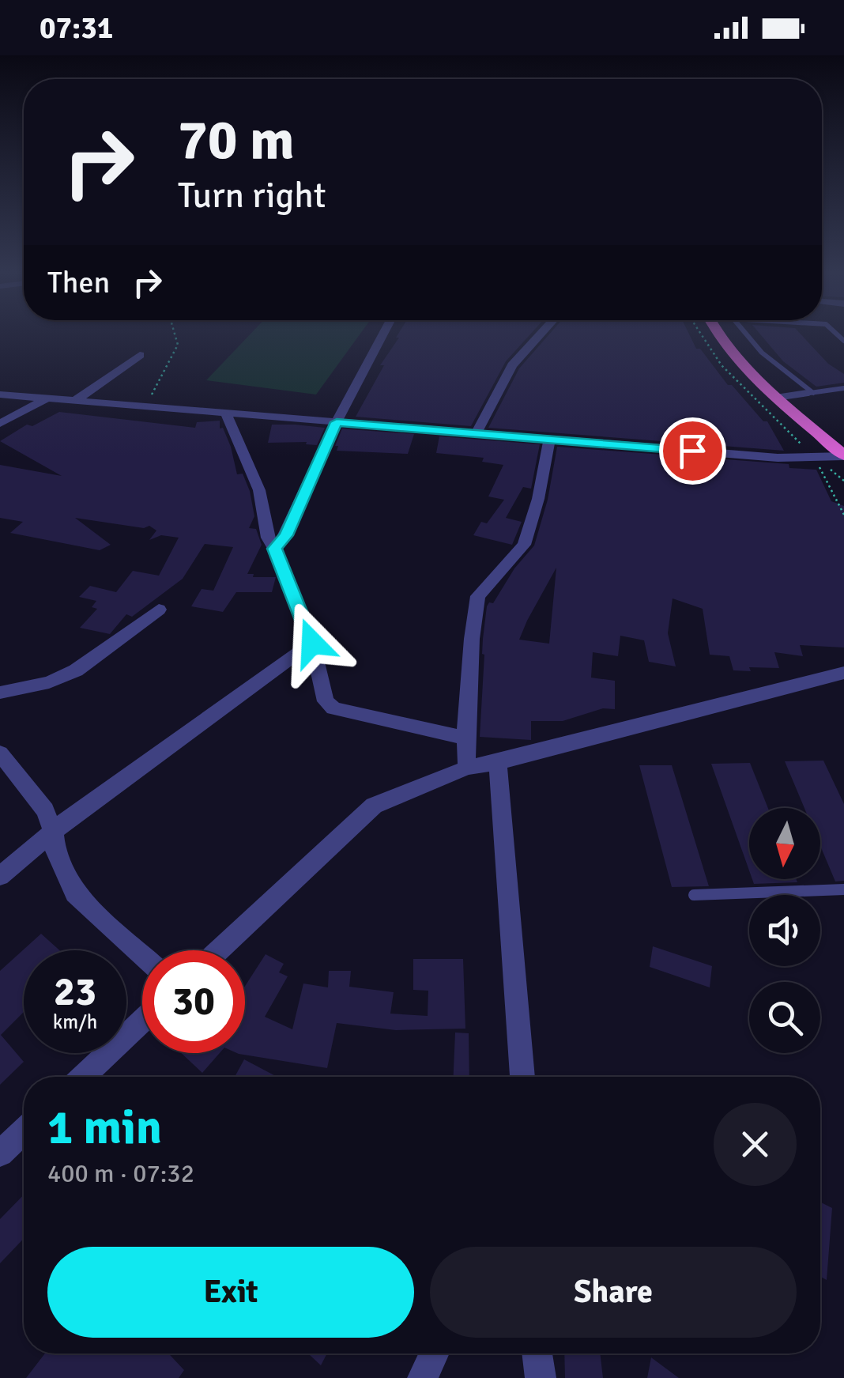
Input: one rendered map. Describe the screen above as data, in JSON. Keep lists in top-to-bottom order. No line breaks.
{"north":"bottom","page":{"status":"07:31","turn":["70 m","Turn right"],"then":"Then","speed":"23 km/h","limit":"30","heading":["1 min","400 m · 07:32"],"buttons":["Exit","Share"]}}
